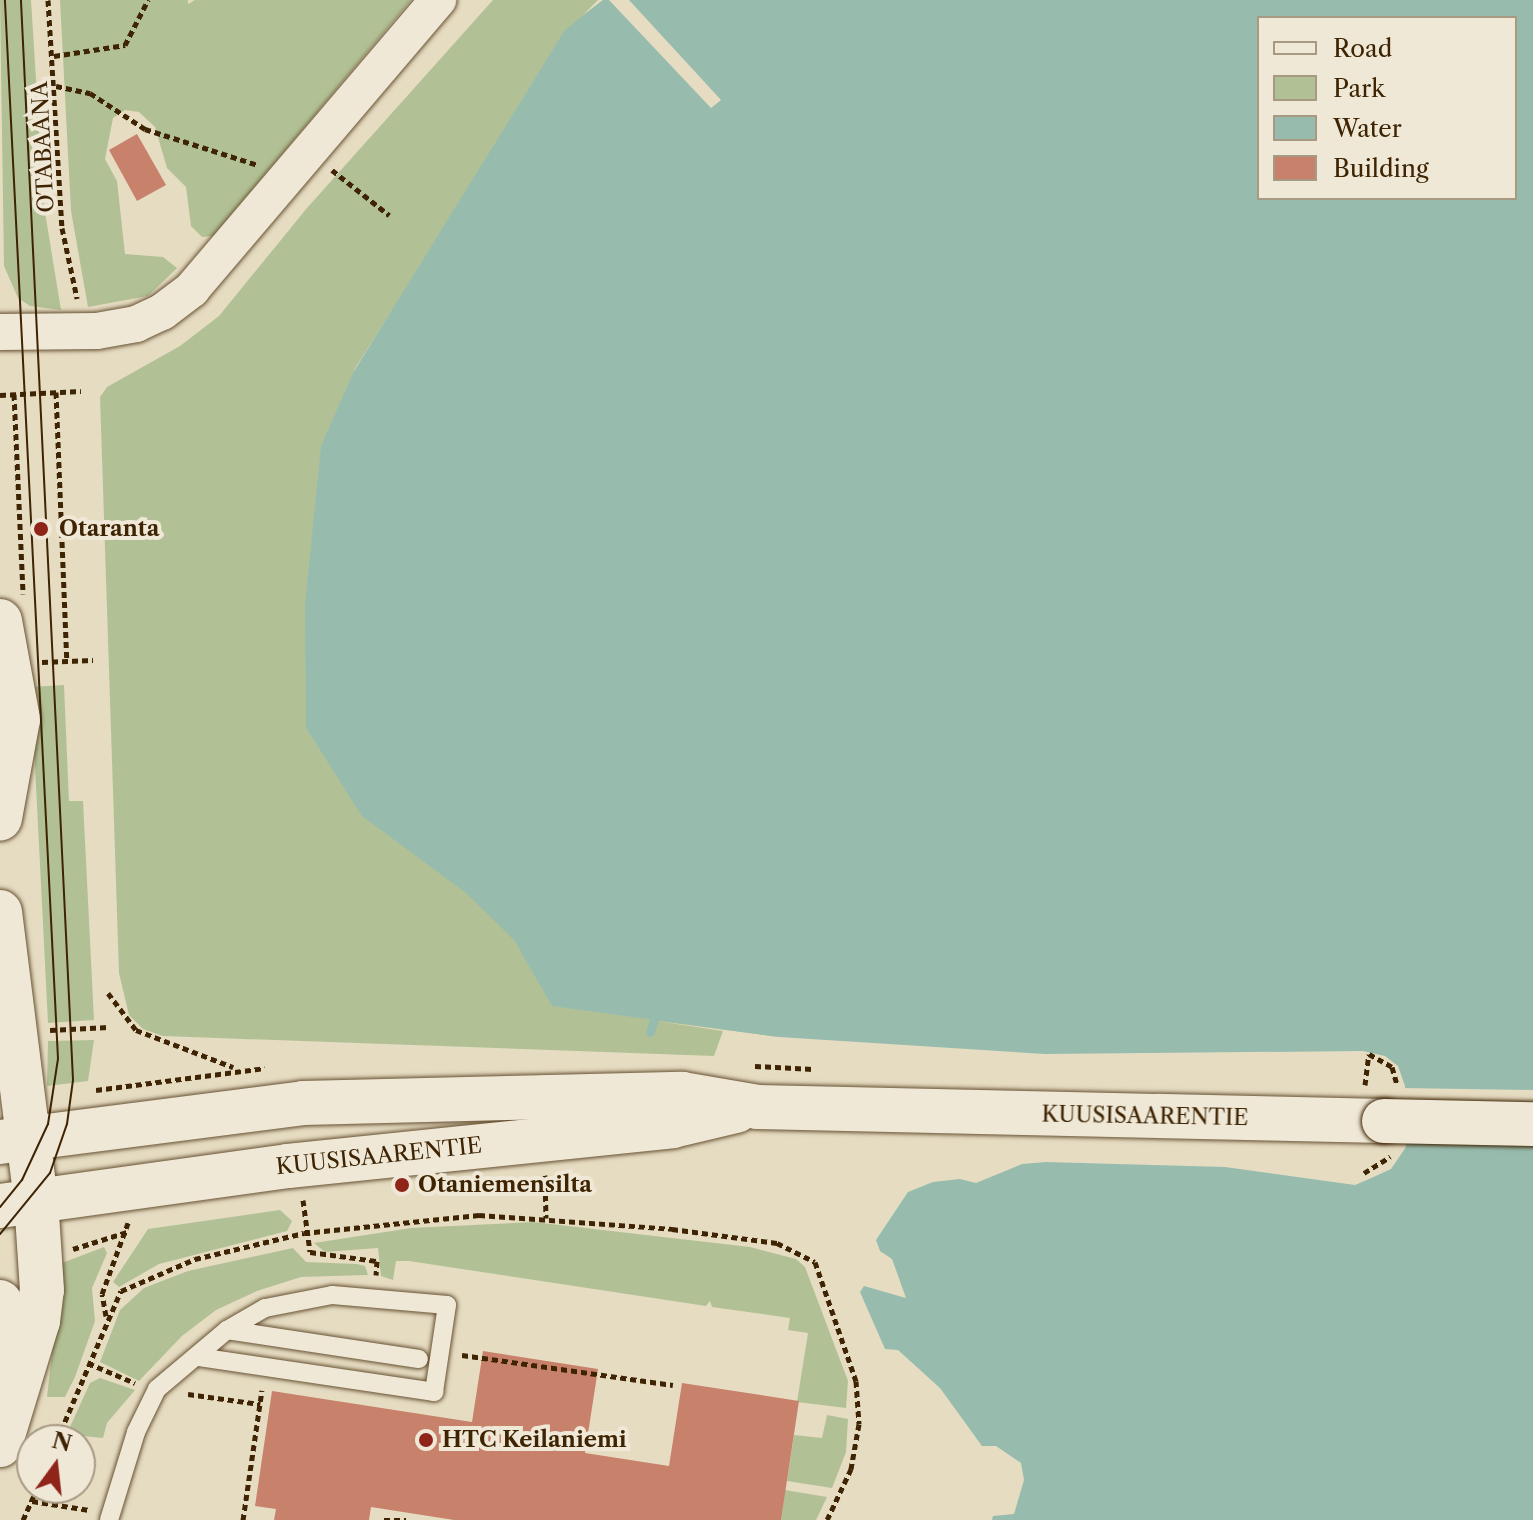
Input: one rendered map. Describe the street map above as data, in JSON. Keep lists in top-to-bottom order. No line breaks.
{"streets":{"main road":["KUUSISAARENTIE"],"path":["OTABAANA"]},"places":["Otaranta","Otaniemensilta","HTC Keilaniemi"],"legend":["Road","Park","Water","Building"],"north":"top"}
